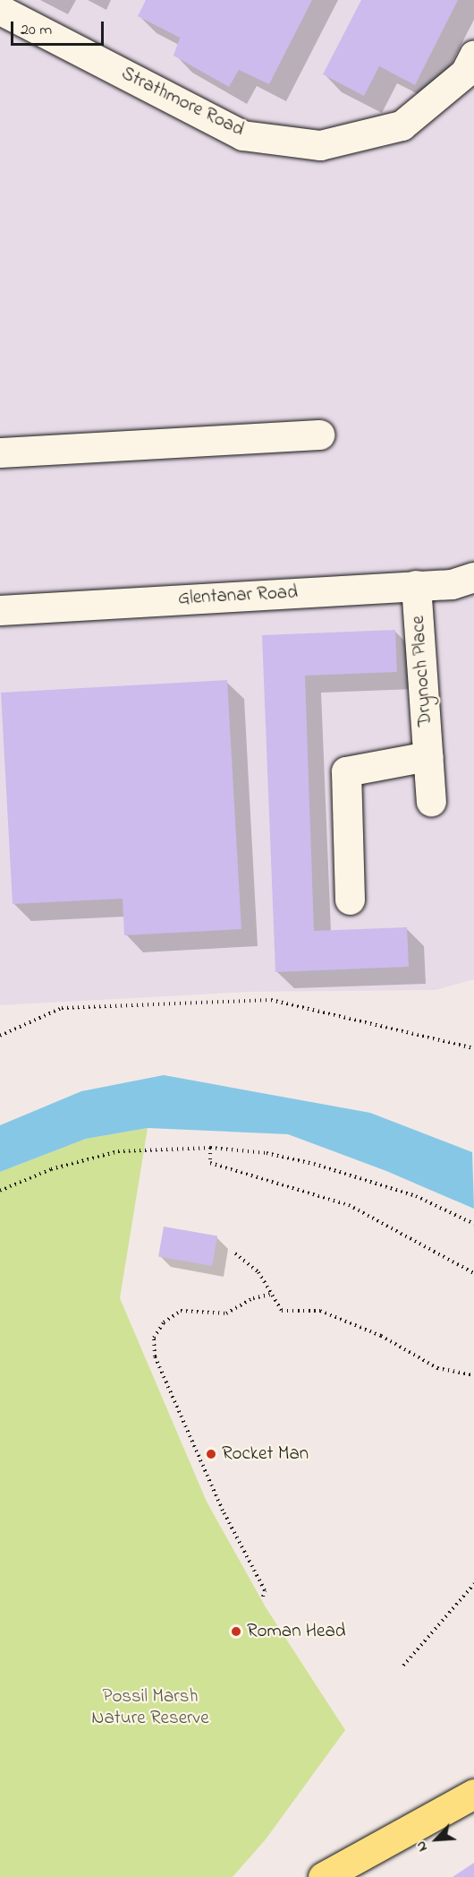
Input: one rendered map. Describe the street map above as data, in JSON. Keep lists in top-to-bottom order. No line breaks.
{"streets":{"street":["Strathmore Road","Glentanar Road","Drynoch Place"]},"crossings":[["Glentanar Road","Drynoch Place"]],"parks":["Possil Marsh Nature Reserve"],"places":["Rocket Man","Roman Head"],"scale_bar":"20 m","north":"bottom left"}
